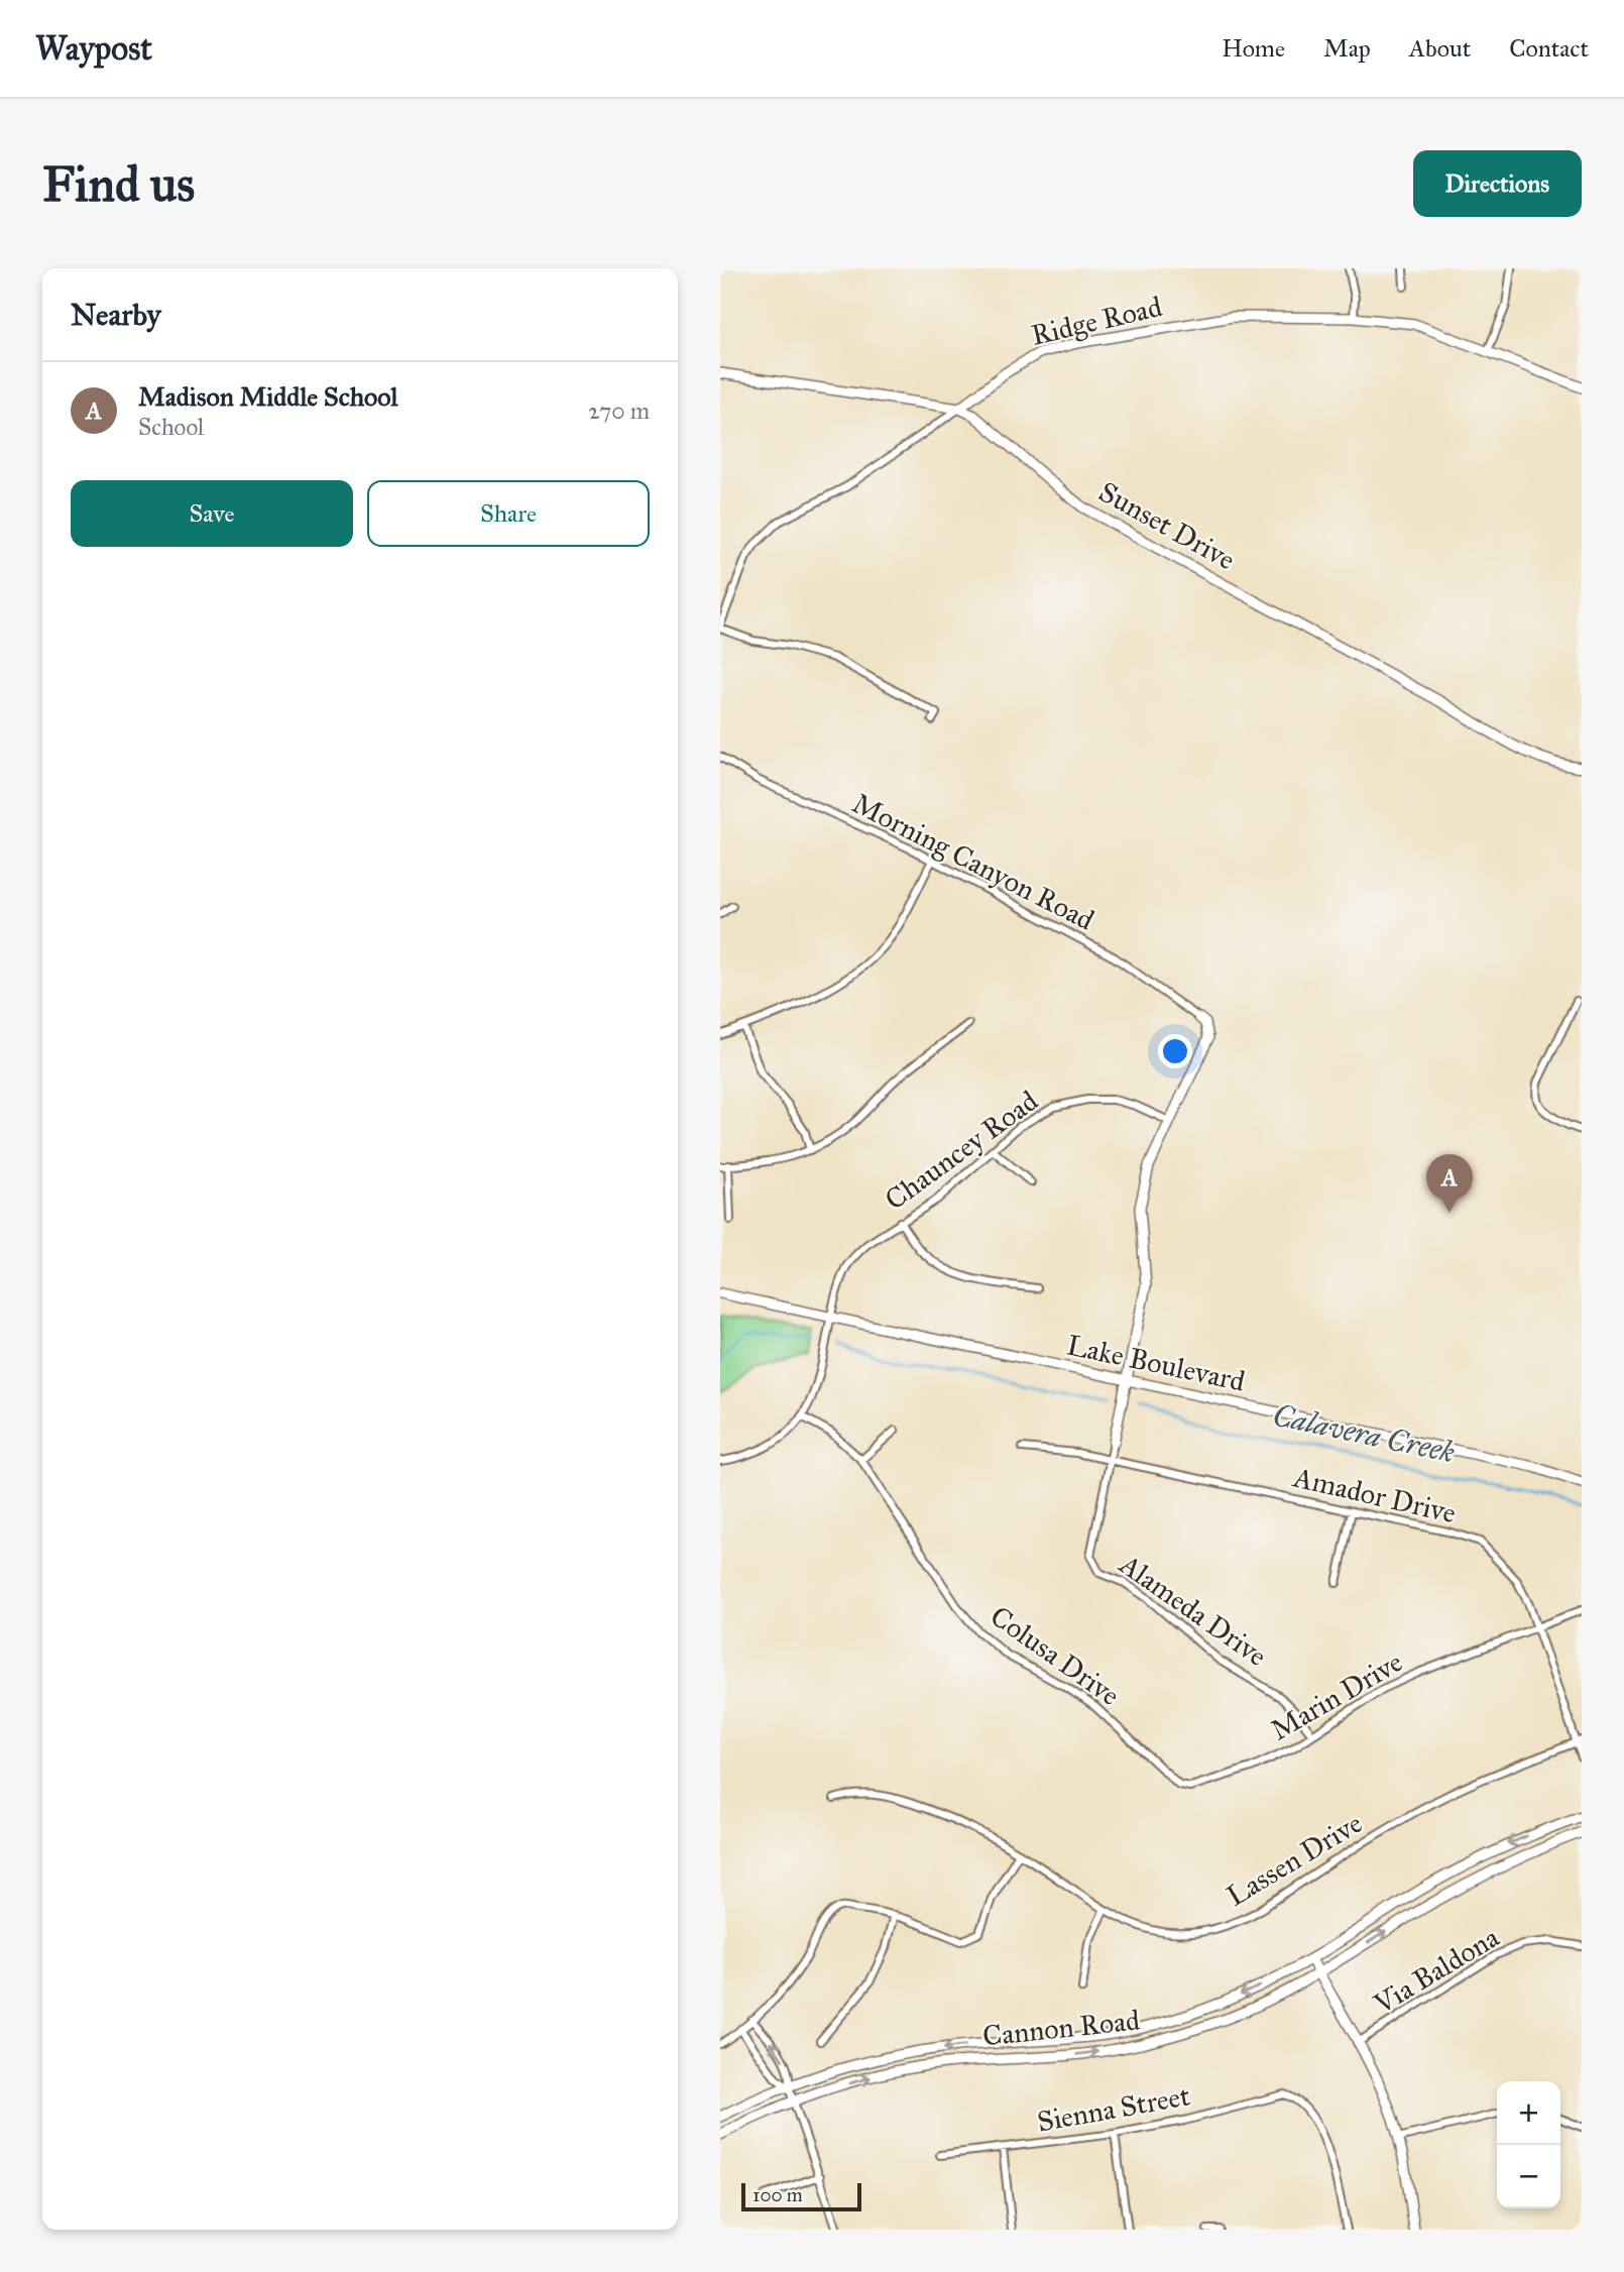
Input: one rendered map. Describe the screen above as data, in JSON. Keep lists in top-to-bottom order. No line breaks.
{"streets":{"main road":["Ridge Road","Sunset Drive","Lake Boulevard","Alameda Drive","Cannon Road"],"street":["Morning Canyon Road","Chauncey Road","Amador Drive","Colusa Drive","Marin Drive","Lassen Drive","Via Baldona","Sienna Street"]},"crossings":[["Ridge Road","Sunset Drive"],["Morning Canyon Road","Alameda Drive"],["Chauncey Road","Lake Boulevard"],["Chauncey Road","Alameda Drive"],["Chauncey Road","Colusa Drive"],["Lake Boulevard","Alameda Drive"],["Amador Drive","Alameda Drive"],["Amador Drive","Marin Drive"],["Amador Drive","Lassen Drive"],["Alameda Drive","Marin Drive"],["Colusa Drive","Marin Drive"]],"water":["Calavera Creek"],"scale_bar":"100 m","page":{"header":"Waypost","nav":["Home","Map","About","Contact"],"buttons":["Directions",["Save","Share"]],"title":"Find us","heading":"Nearby","list":[{"mark":"A","name":"Madison Middle School","note":"School","value":"270 m"}],"pins":"A","map_buttons":["+","−"],"scale":"100 m"}}
